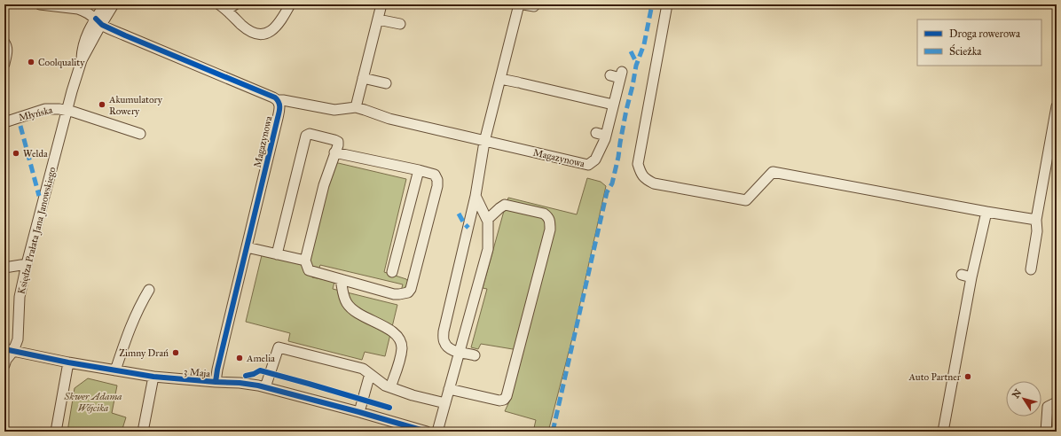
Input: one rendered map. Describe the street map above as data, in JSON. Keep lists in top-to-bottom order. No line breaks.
{"streets":{"street":["Młyńska","Magazynowa","Księdza Prałata Jana Janowskiego","3 Maja"]},"crossings":[["Młyńska","Księdza Prałata Jana Janowskiego"],["Magazynowa","Księdza Prałata Jana Janowskiego"],["Magazynowa","3 Maja"],["Księdza Prałata Jana Janowskiego","3 Maja"]],"parks":["Skwer Adama Wójcika"],"places":["Coolquality","Akumulatory Rowery","Welda","Zimny Drań","Amelia","Auto Partner"],"legend":["Droga rowerowa","Ścieżka"],"north":"top left"}
